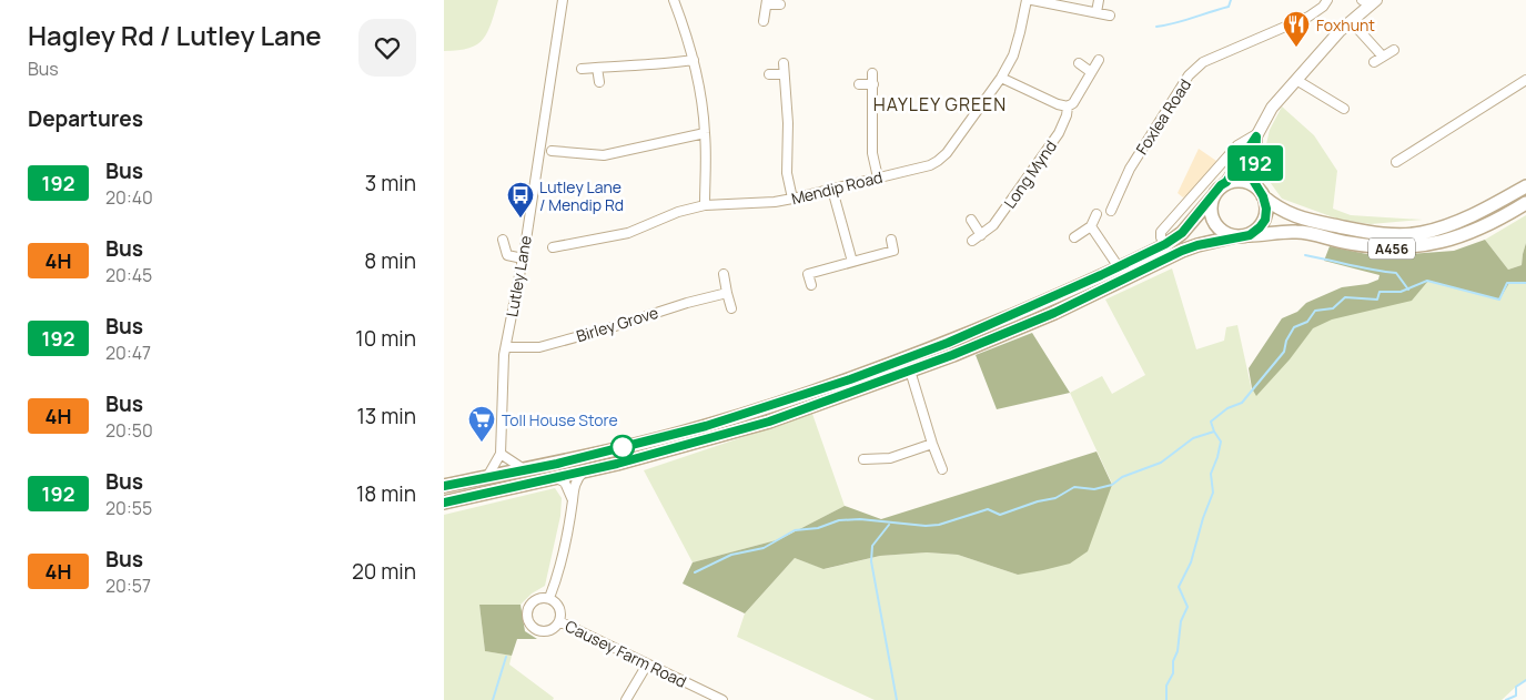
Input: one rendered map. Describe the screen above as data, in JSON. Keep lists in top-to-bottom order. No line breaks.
{"streets":{"highway":["A456"],"street":["Foxlea Road","Long Mynd","Mendip Road","Lutley Lane","Birley Grove","Causey Farm Road"]},"crossings":[["Lutley Lane","Birley Grove"]],"districts":["HAYLEY GREEN"],"places":{"restaurant":["Foxhunt"],"bus stop":["Lutley Lane / Mendip Rd"],"supermarket":["Toll House Store"]},"lines":["bus line 192"],"page":{"heading":[["Hagley Rd / Lutley Lane","Bus"],"Departures"],"on_map":"192","list":[{"mark":"192","name":"Bus","note":"20:40","value":"3 min"},{"mark":"4H","name":"Bus","note":"20:45","value":"8 min"},{"mark":"192","name":"Bus","note":"20:47","value":"10 min"},{"mark":"4H","name":"Bus","note":"20:50","value":"13 min"},{"mark":"192","name":"Bus","note":"20:55","value":"18 min"},{"mark":"4H","name":"Bus","note":"20:57","value":"20 min"}]}}
